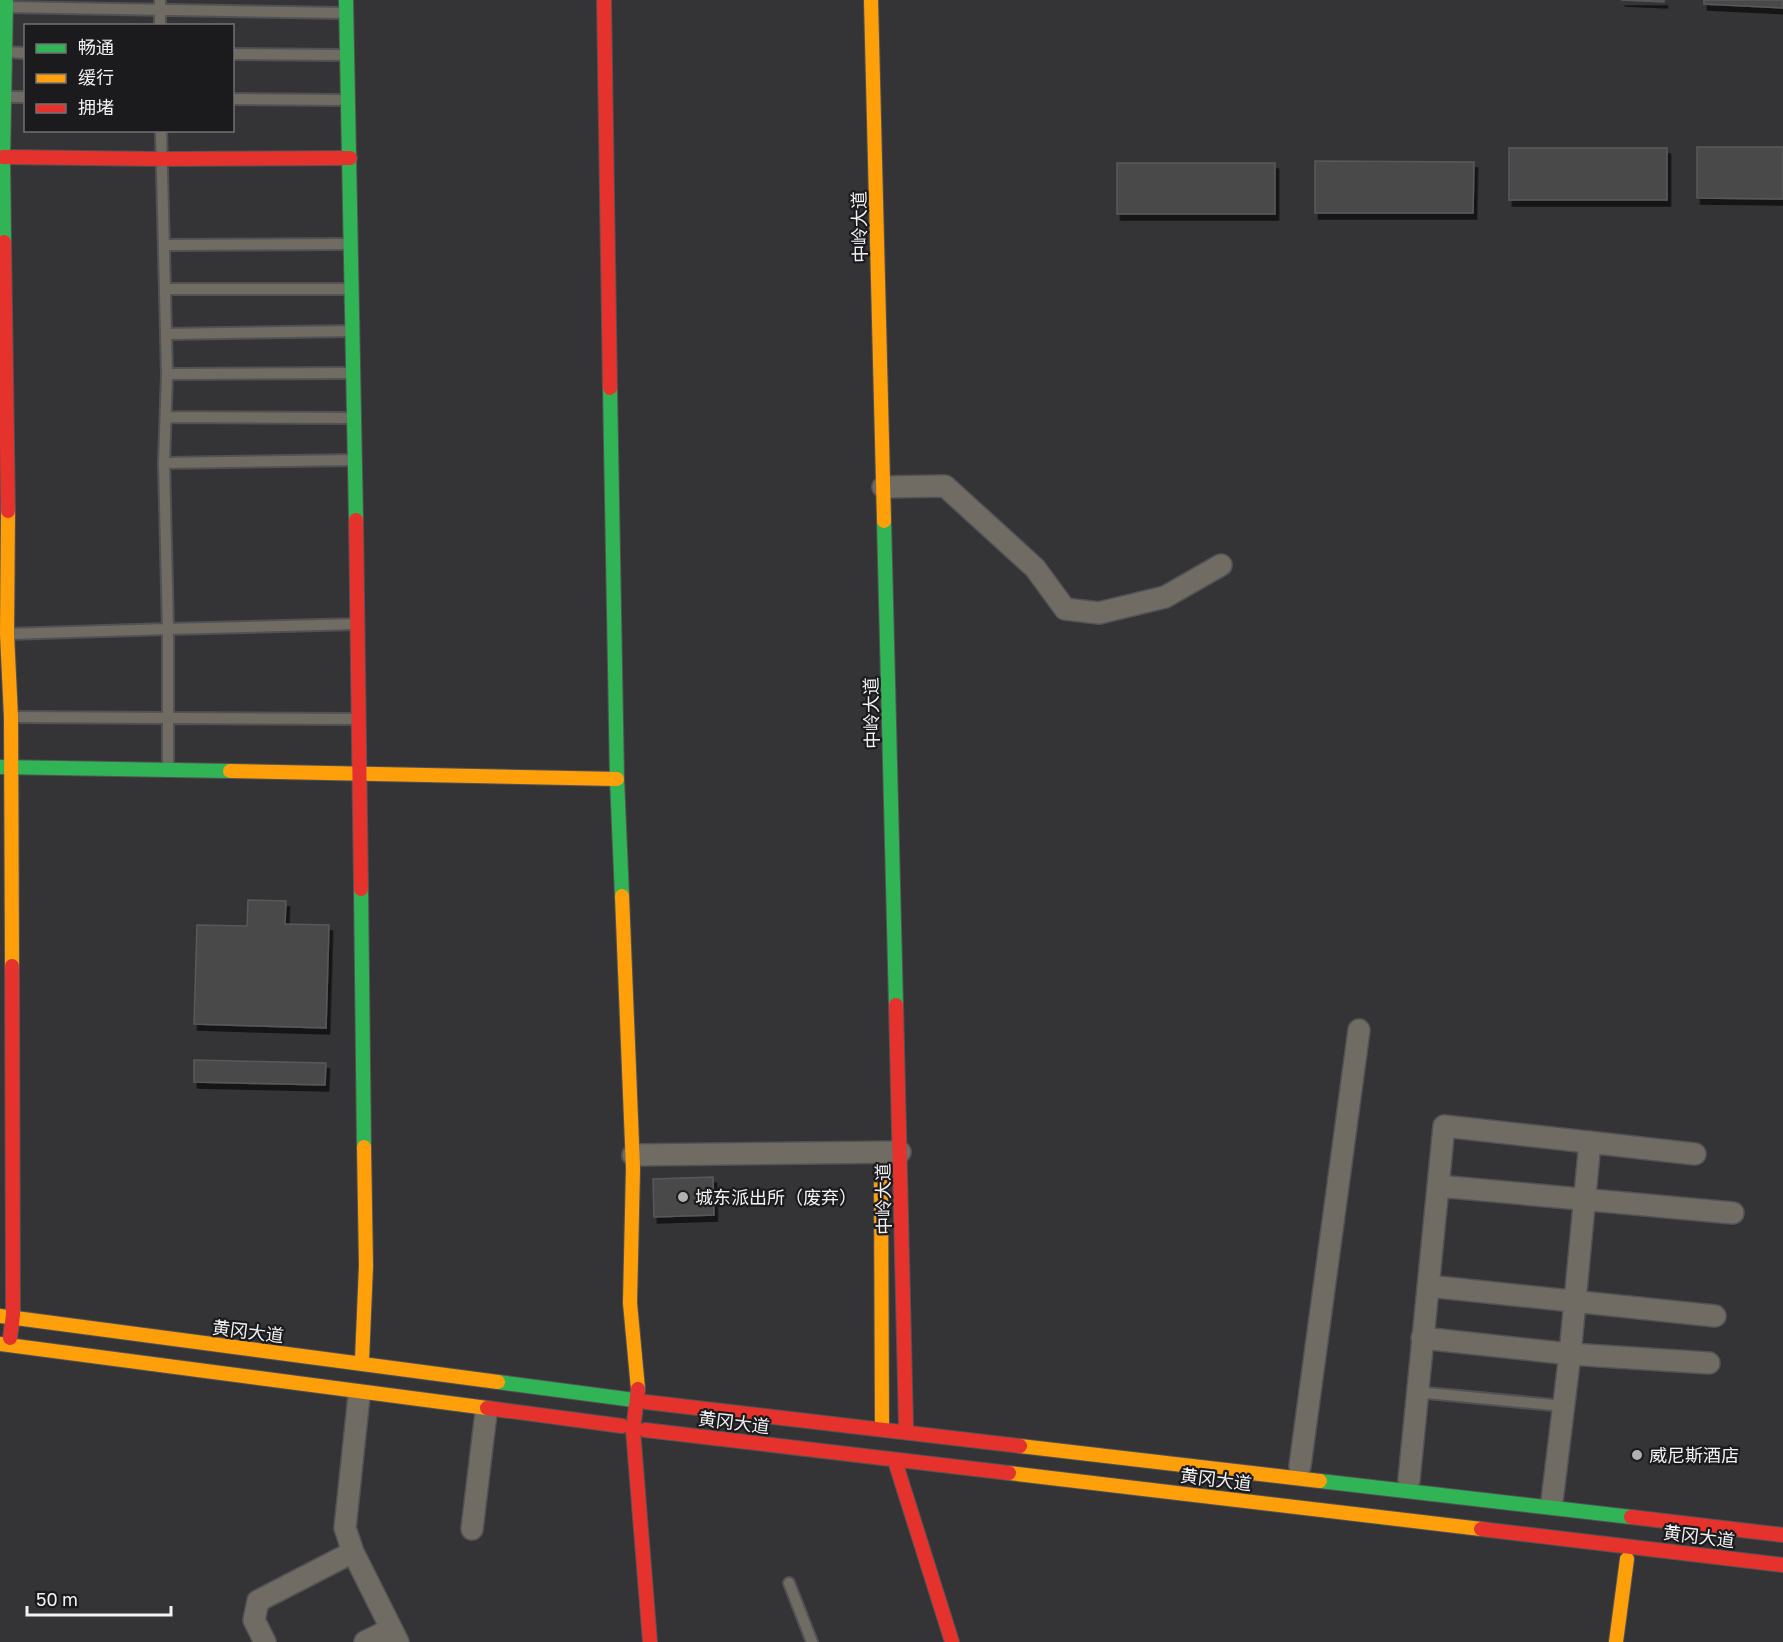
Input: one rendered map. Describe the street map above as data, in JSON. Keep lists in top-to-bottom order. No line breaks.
{"streets":{"main road":["中岭大道","黄冈大道"]},"places":["城东派出所（废弃）","威尼斯酒店"],"legend":["畅通","缓行","拥堵"],"scale_bar":"50 m"}
